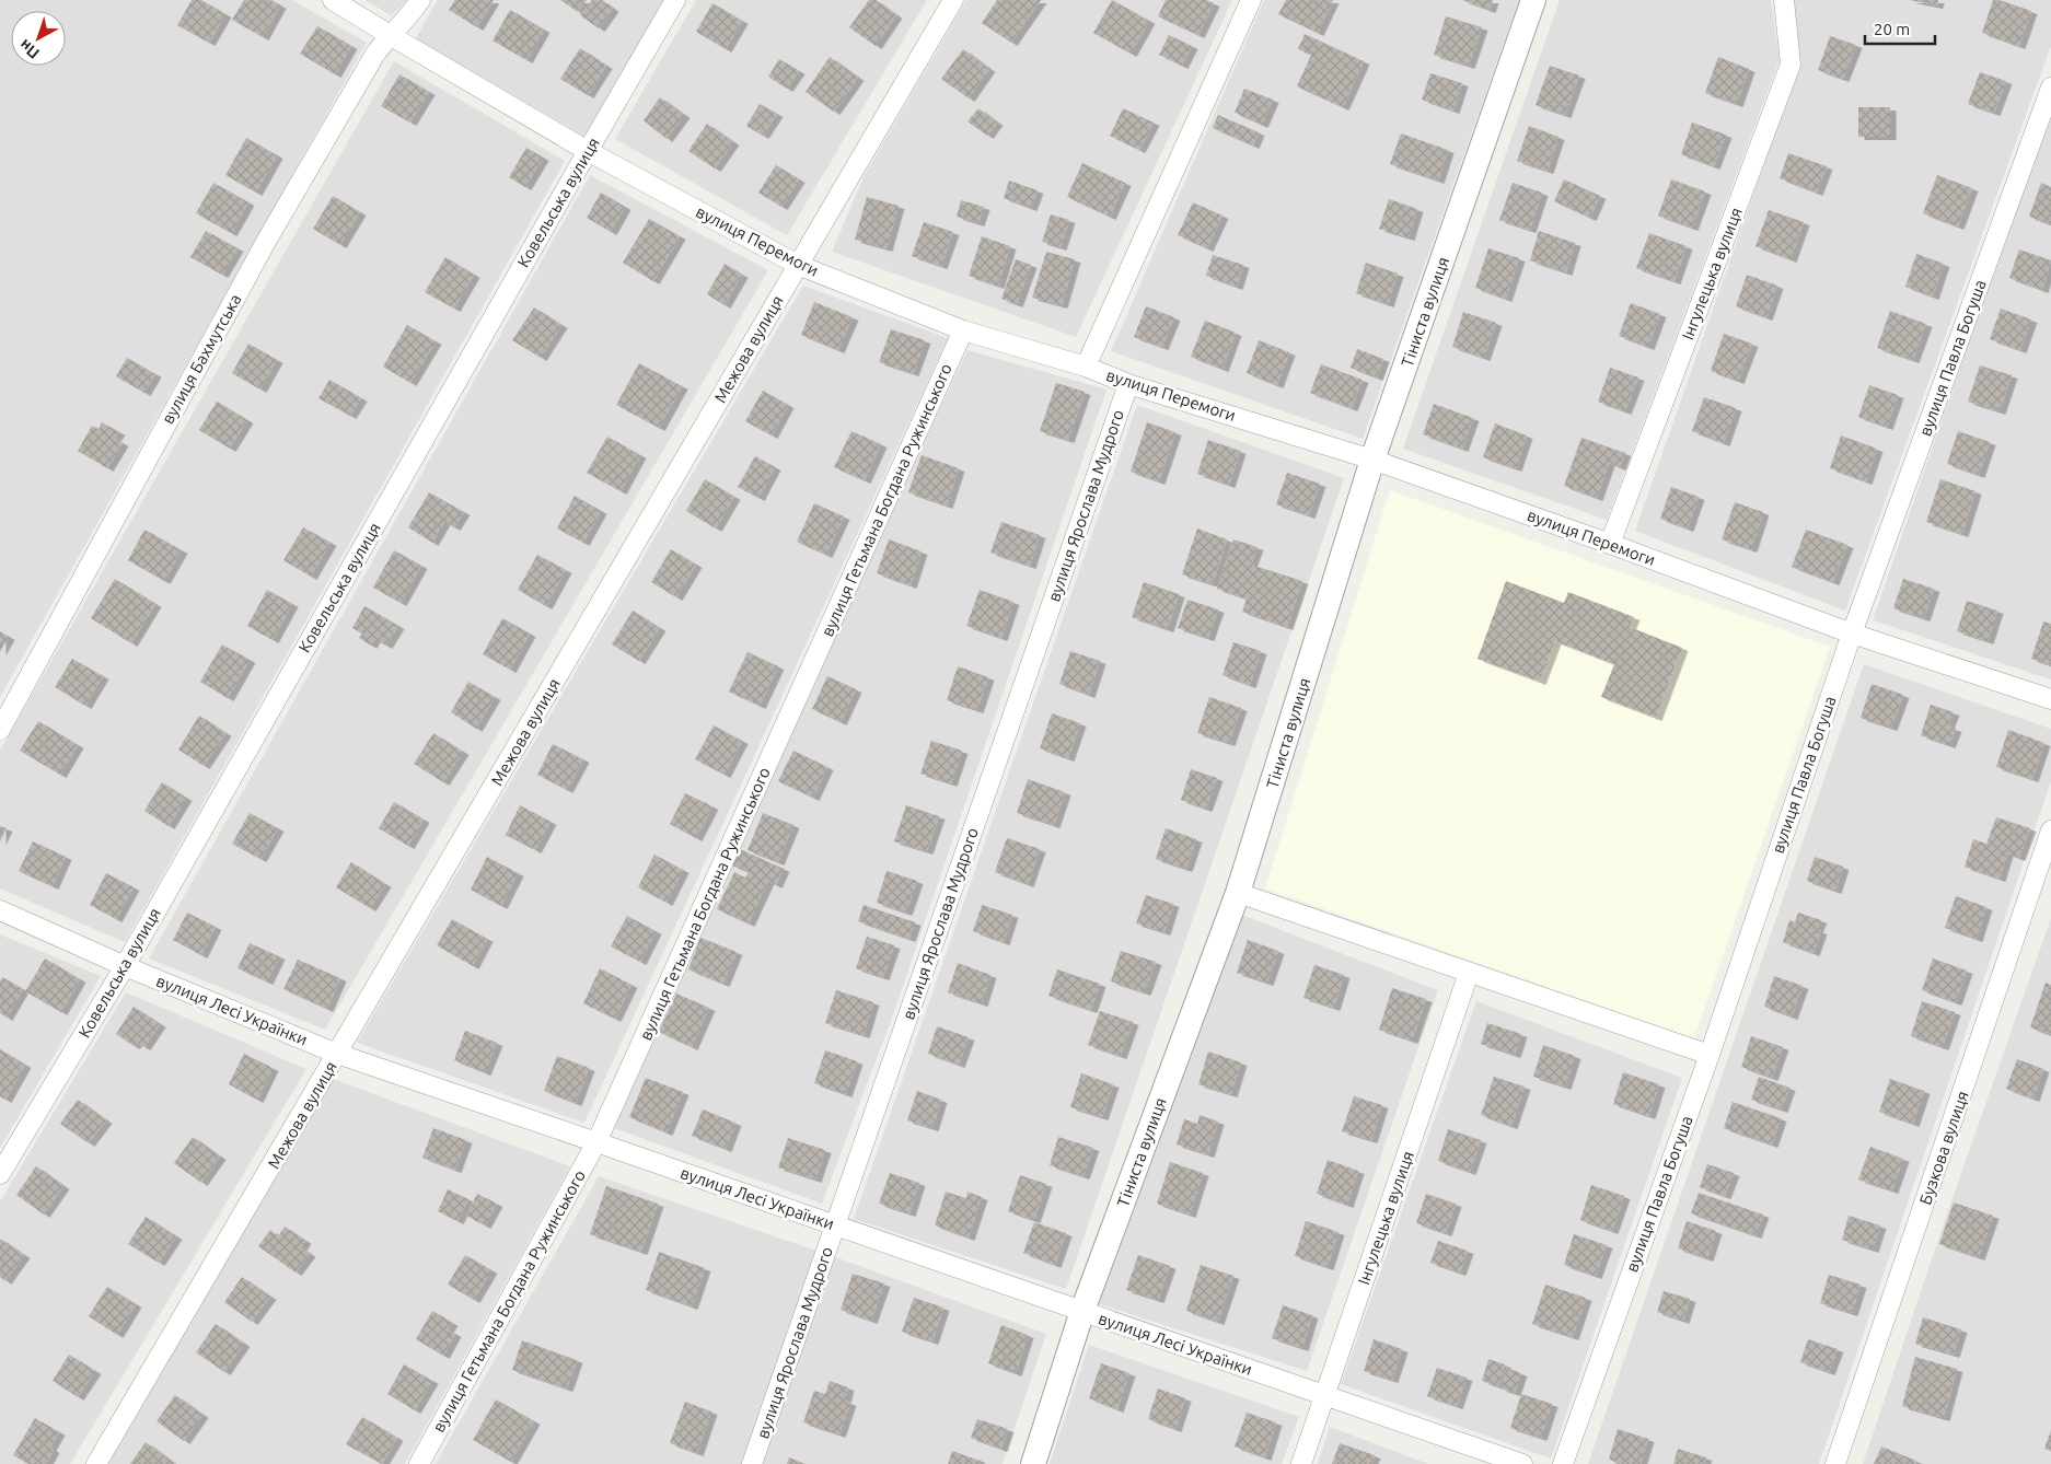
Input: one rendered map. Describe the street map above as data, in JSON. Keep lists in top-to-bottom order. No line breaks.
{"streets":{"street":["Ковельська вулиця","вулиця Перемоги","Інгулецька вулиця","Тіниста вулиця","Межова вулиця","вулиця Павла Богуша","вулиця Бахмутська","вулиця Гетьмана Богдана Ружинського","вулиця Ярослава Мудрого","вулиця Лесі Українки","Бузкова вулиця"]},"crossings":[["Ковельська вулиця","вулиця Перемоги"],["Ковельська вулиця","вулиця Лесі Українки"],["вулиця Перемоги","Інгулецька вулиця"],["вулиця Перемоги","Тіниста вулиця"],["вулиця Перемоги","Межова вулиця"],["вулиця Перемоги","вулиця Павла Богуша"],["вулиця Перемоги","вулиця Бахмутська"],["вулиця Перемоги","вулиця Гетьмана Богдана Ружинського"],["вулиця Перемоги","вулиця Ярослава Мудрого"],["Інгулецька вулиця","вулиця Лесі Українки"],["Тіниста вулиця","вулиця Лесі Українки"],["Межова вулиця","вулиця Лесі Українки"],["вулиця Гетьмана Богдана Ружинського","вулиця Лесі Українки"],["вулиця Ярослава Мудрого","вулиця Лесі Українки"]],"scale_bar":"20 m","north":"bottom left"}
